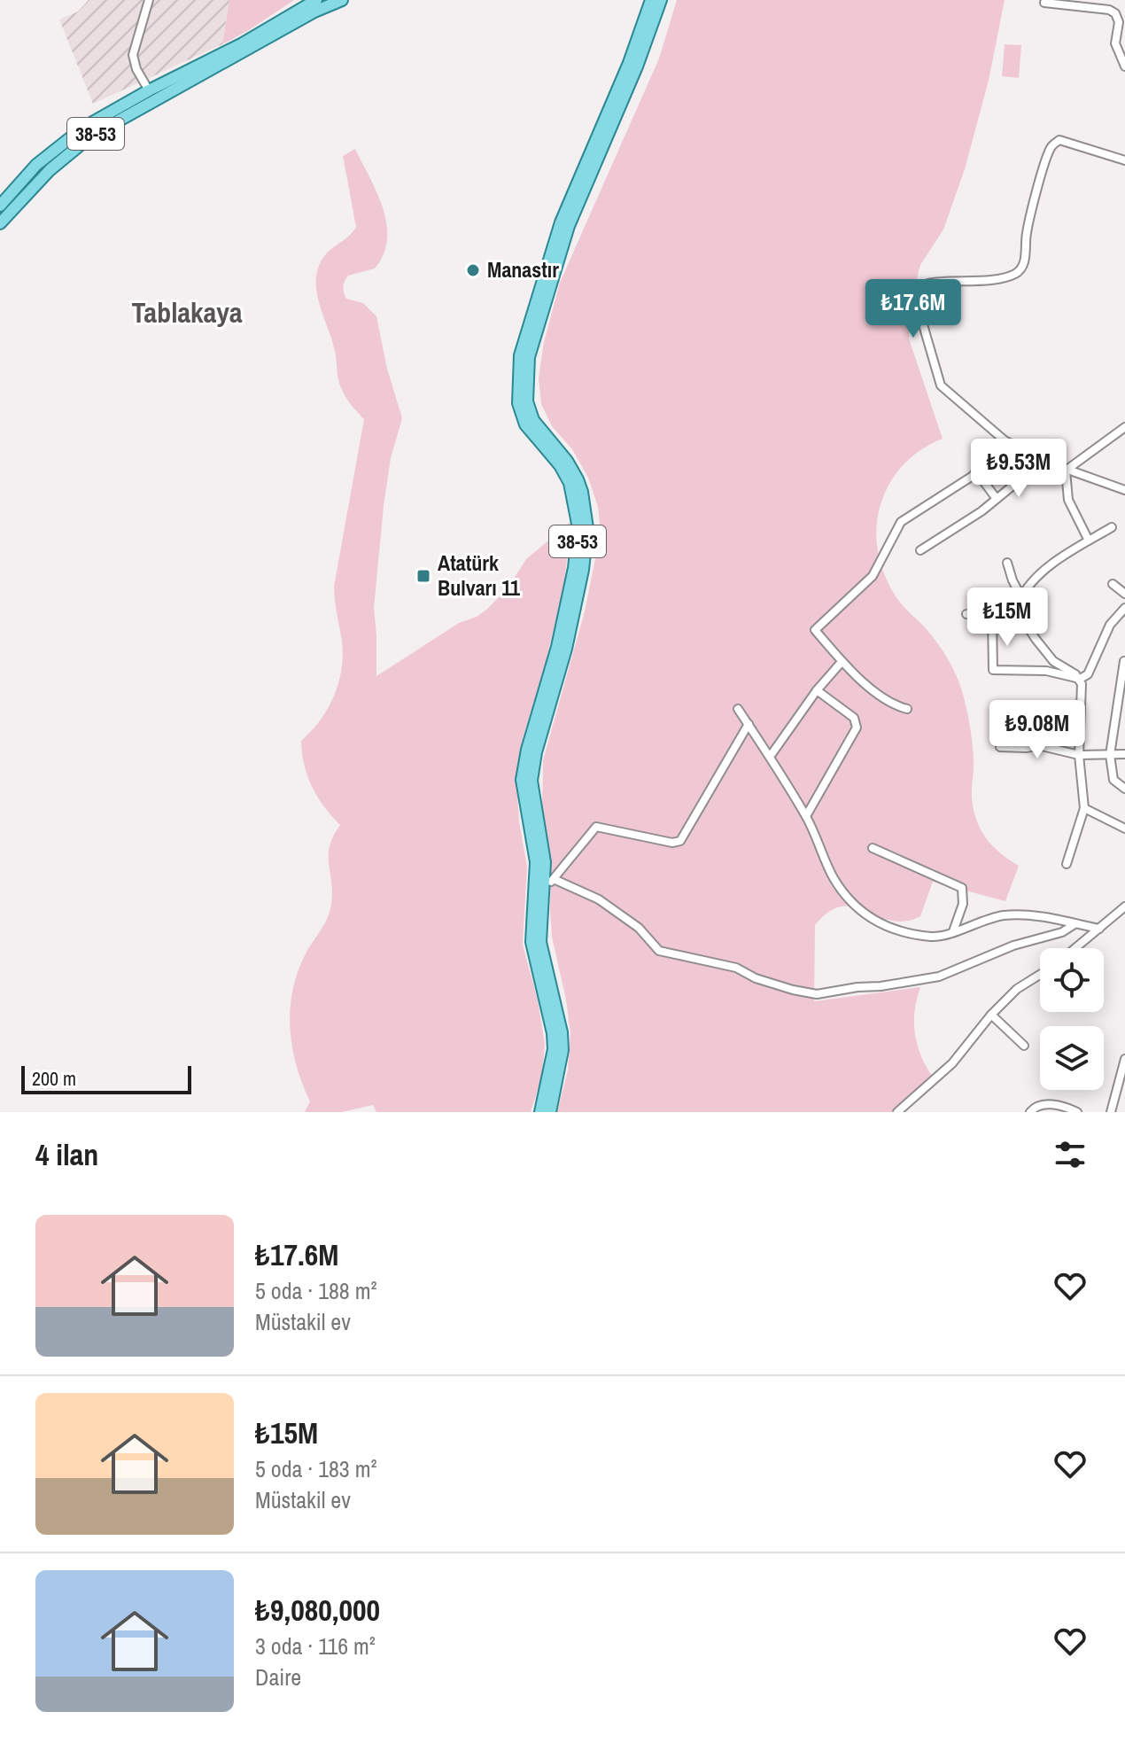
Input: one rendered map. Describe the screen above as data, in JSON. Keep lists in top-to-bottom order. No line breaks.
{"streets":{"main road":["38-53"]},"districts":["Tablakaya"],"places":{"other":["Manastır"],"transit":["Atatürk Bulvarı 11"]},"scale_bar":"200 m","page":{"price":["₺17.6M","₺9.53M","₺15M","₺9.08M"],"scale":"200 m","heading":"4 ilan","list":[{"name":"₺17.6M","note":"5 oda · 188 m² · Müstakil ev"},{"name":"₺15M","note":"5 oda · 183 m² · Müstakil ev"},{"name":"₺9,080,000","note":"3 oda · 116 m² · Daire"}]}}
